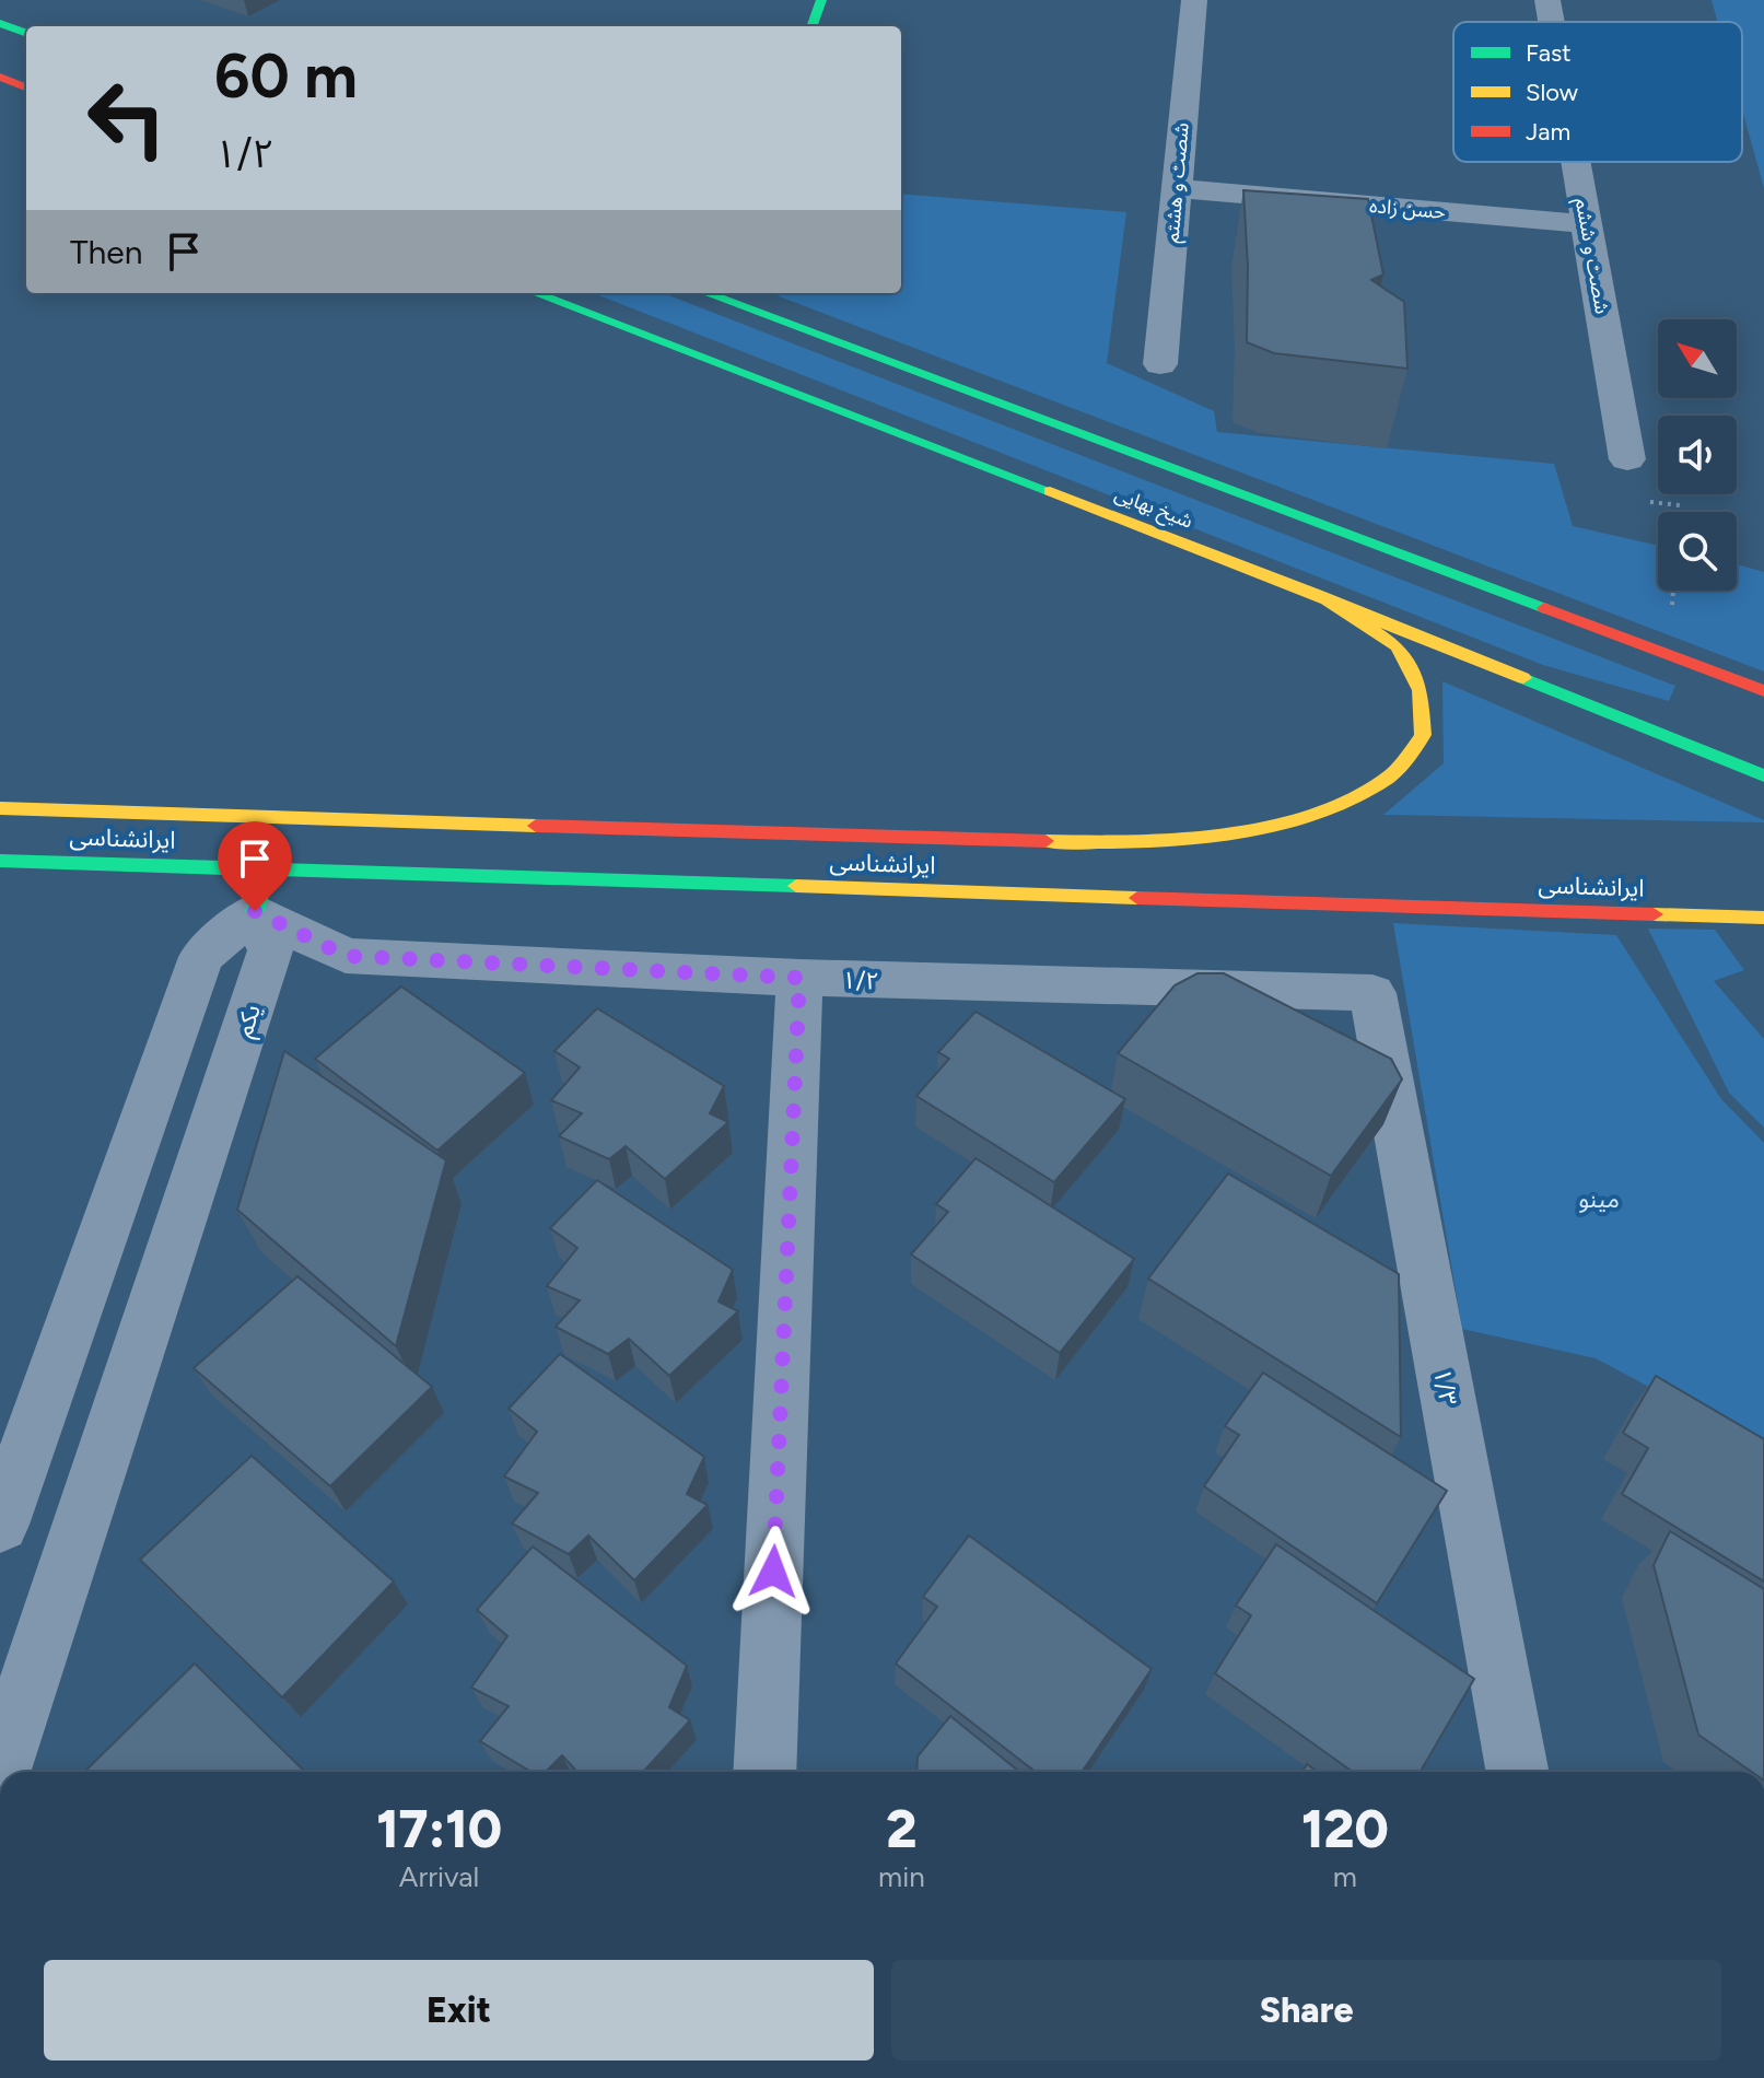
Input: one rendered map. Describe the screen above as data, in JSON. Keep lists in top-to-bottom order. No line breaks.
{"streets":{"main road":["شیخ بهایی","ایرانشناسی"],"street":["شصت و هشتم","حسن زاده","شصت و ششم","۱/۲","یکم","۱/۳"]},"crossings":[["شصت و هشتم","حسن زاده"],["حسن زاده","شصت و ششم"],["شیخ بهایی","ایرانشناسی"],["ایرانشناسی","۱/۲"],["ایرانشناسی","یکم"],["۱/۲","یکم"],["۱/۲","۱/۳"]],"parks":["مینو"],"legend":["Fast","Slow","Jam"],"north":"top left","page":{"turn":["60 m","۱/۲"],"then":"Then","eta":["17:10","Arrival","2","min","120","m"],"buttons":["Exit","Share"]}}
